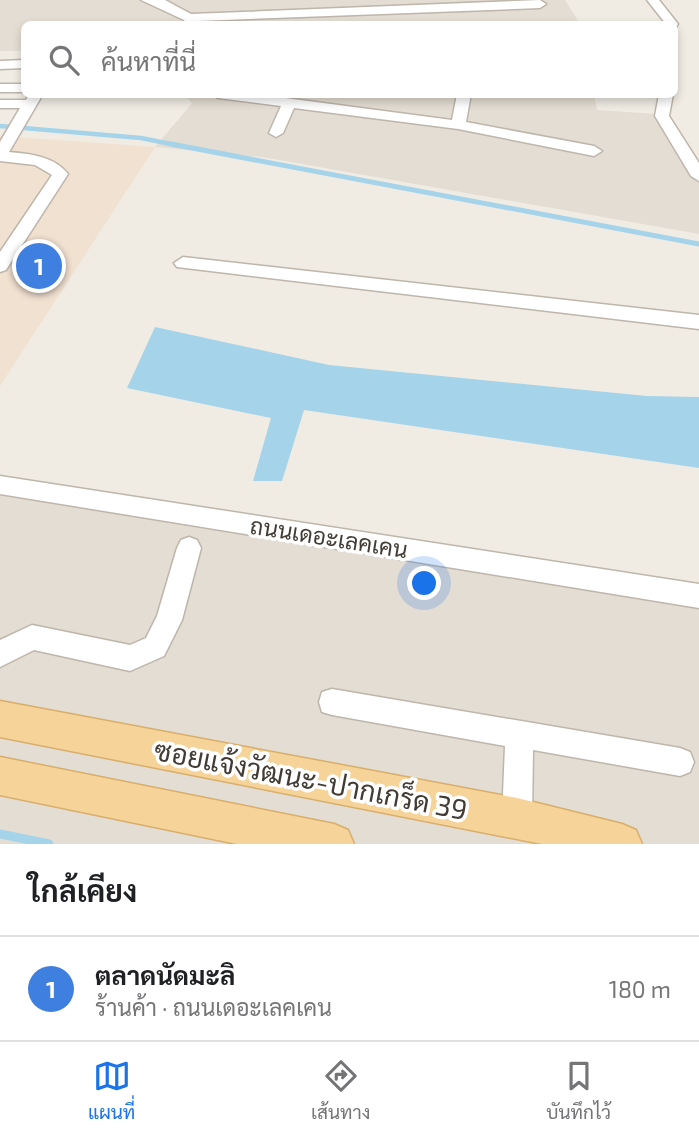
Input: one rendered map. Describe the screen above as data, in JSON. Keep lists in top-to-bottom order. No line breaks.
{"streets":{"main road":["ซอยแจ้งวัฒนะ-ปากเกร็ด 39"],"street":["ถนนเดอะเลคเคน"]},"page":{"search":"ค้นหาที่นี่","pins":"1","heading":"ใกล้เคียง","list":[{"mark":"1","name":"ตลาดนัดมะลิ","note":"ร้านค้า · ถนนเดอะเลคเคน","value":"180 m"}],"nav":["แผนที่","เส้นทาง","บันทึกไว้"]}}
